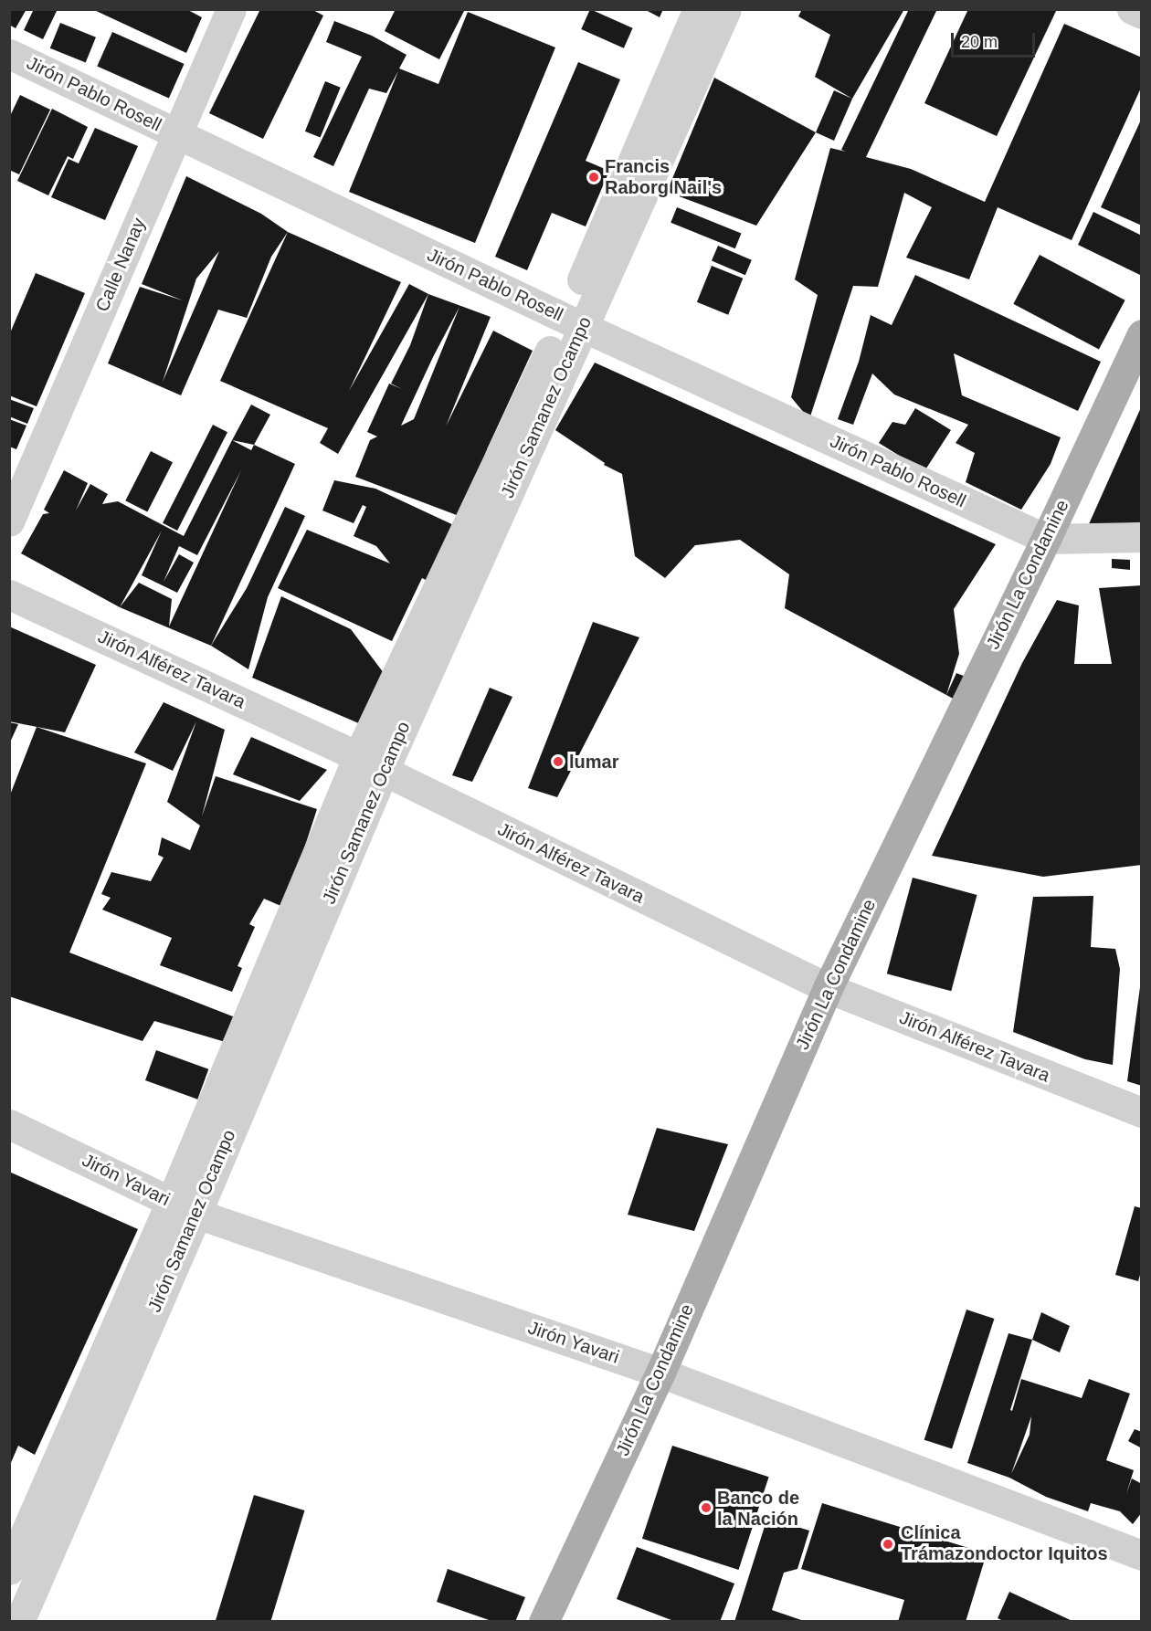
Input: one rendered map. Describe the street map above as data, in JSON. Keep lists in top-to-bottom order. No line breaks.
{"streets":{"main road":["Jirón La Condamine"],"street":["Jirón Pablo Rosell","Calle Nanay","Jirón Samanez Ocampo","Jirón Alférez Tavara","Jirón Yavari"]},"crossings":[["Jirón Pablo Rosell","Calle Nanay"],["Jirón Pablo Rosell","Jirón Samanez Ocampo"],["Jirón Pablo Rosell","Jirón La Condamine"],["Jirón Samanez Ocampo","Jirón Alférez Tavara"],["Jirón Samanez Ocampo","Jirón Yavari"],["Jirón La Condamine","Jirón Alférez Tavara"],["Jirón La Condamine","Jirón Yavari"]],"places":["Francis Raborg Nail's","lumar","Banco de la Nación","Clínica Trámazondoctor Iquitos"],"scale_bar":"20 m"}
